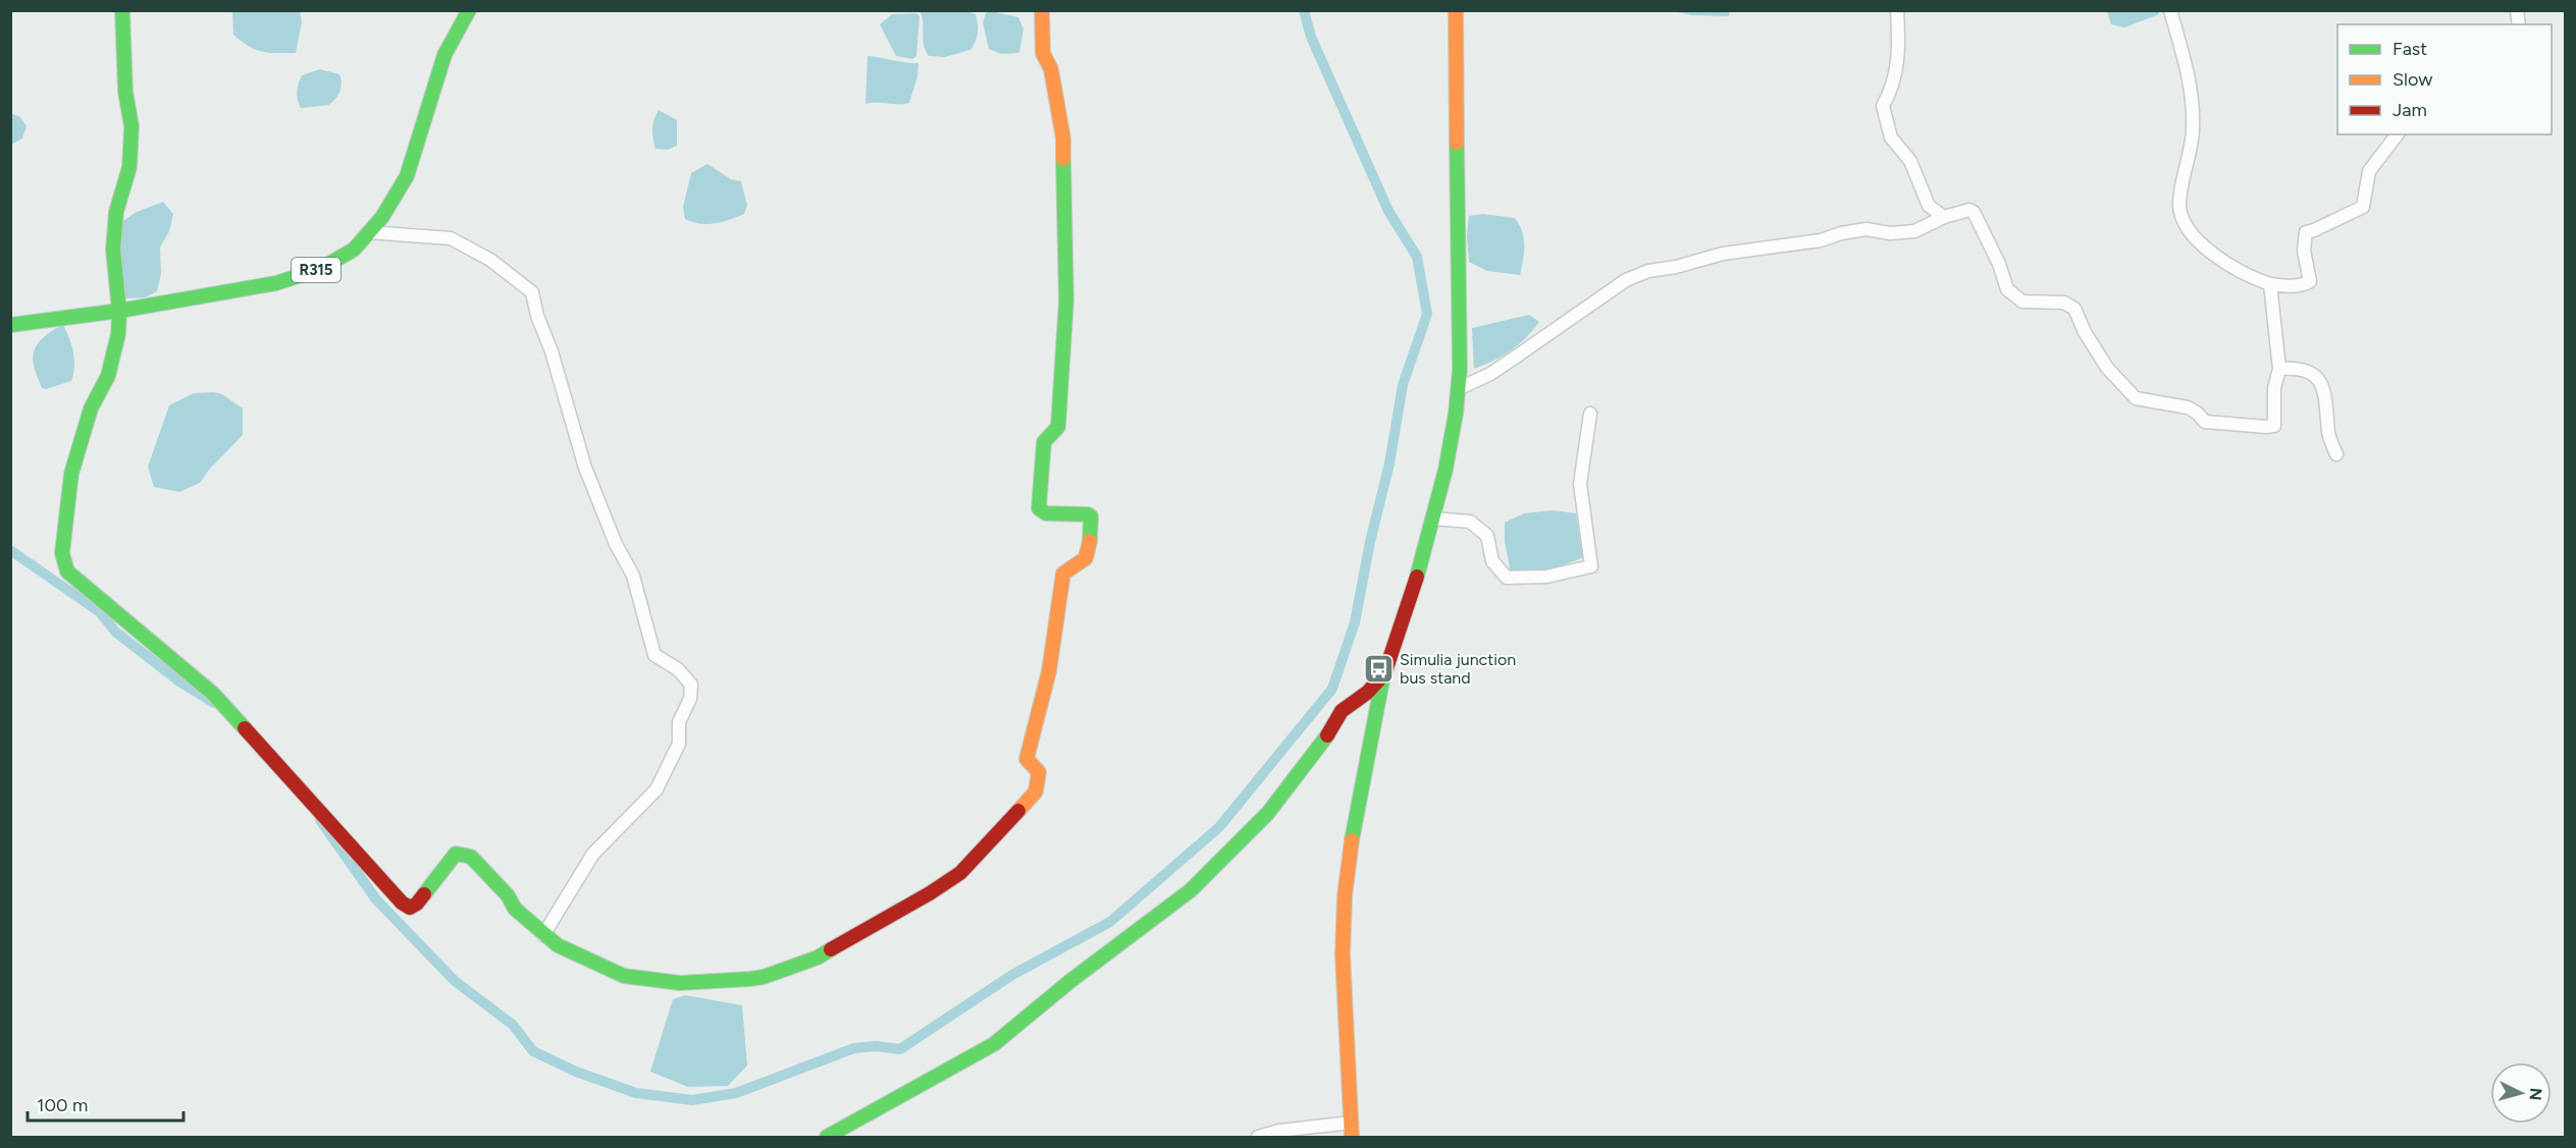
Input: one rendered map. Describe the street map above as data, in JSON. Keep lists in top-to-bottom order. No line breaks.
{"streets":{"street":["R315"]},"places":{"bus stop":["Simulia junction bus stand"]},"legend":["Fast","Slow","Jam"],"scale_bar":"100 m","north":"right"}
